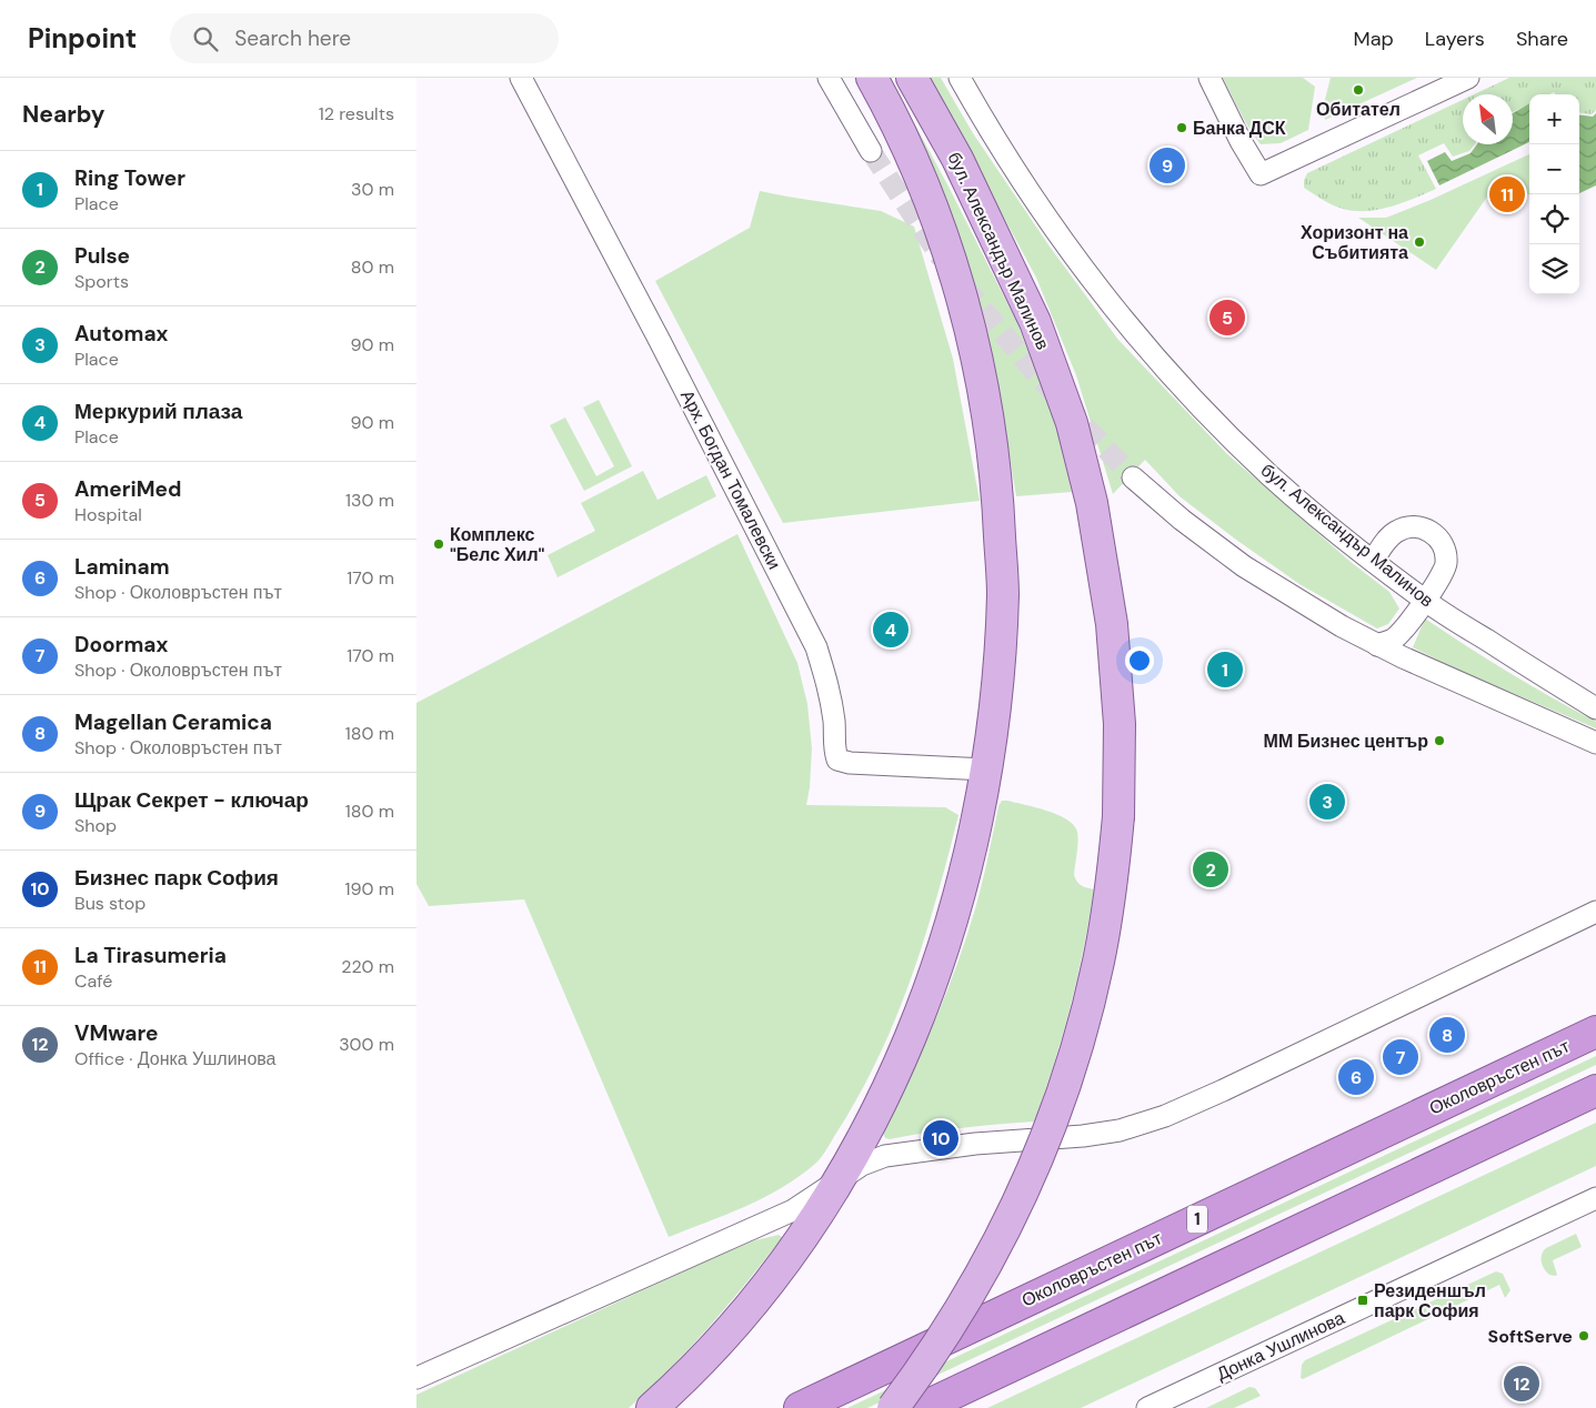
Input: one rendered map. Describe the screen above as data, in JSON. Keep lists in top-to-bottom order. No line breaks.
{"streets":{"highway":["Околовръстен път","1"],"main road":["бул. Александър Малинов"],"street":["Арх. Богдан Томалевски","Донка Ушлинова"]},"places":{"other":["Обитател","Банка ДСК","Хоризонт на Събитията","Комплекс \"Белс Хил\"","ММ Бизнес център","SoftServe"],"transit":["Резиденшъл парк София"]},"north":"top left","page":{"header":"Pinpoint","search":"Search here","nav":["Map","Layers","Share"],"heading":["Nearby","12 results"],"map_buttons":["+","−"],"pins":["9","11","5","4","1","3","2","8","7","6","10","12"],"list":[{"mark":"1","name":"Ring Tower","note":"Place","value":"30 m"},{"mark":"2","name":"Pulse","note":"Sports","value":"80 m"},{"mark":"3","name":"Automax","note":"Place","value":"90 m"},{"mark":"4","name":"Меркурий плаза","note":"Place","value":"90 m"},{"mark":"5","name":"AmeriMed","note":"Hospital","value":"130 m"},{"mark":"6","name":"Laminam","note":"Shop · Околовръстен път","value":"170 m"},{"mark":"7","name":"Doormax","note":"Shop · Околовръстен път","value":"170 m"},{"mark":"8","name":"Magellan Ceramica","note":"Shop · Околовръстен път","value":"180 m"},{"mark":"9","name":"Щрак Секрет - ключар","note":"Shop","value":"180 m"},{"mark":"10","name":"Бизнес парк София","note":"Bus stop","value":"190 m"},{"mark":"11","name":"La Tirasumeria","note":"Café","value":"220 m"},{"mark":"12","name":"VMware","note":"Office · Донка Ушлинова","value":"300 m"}]}}
